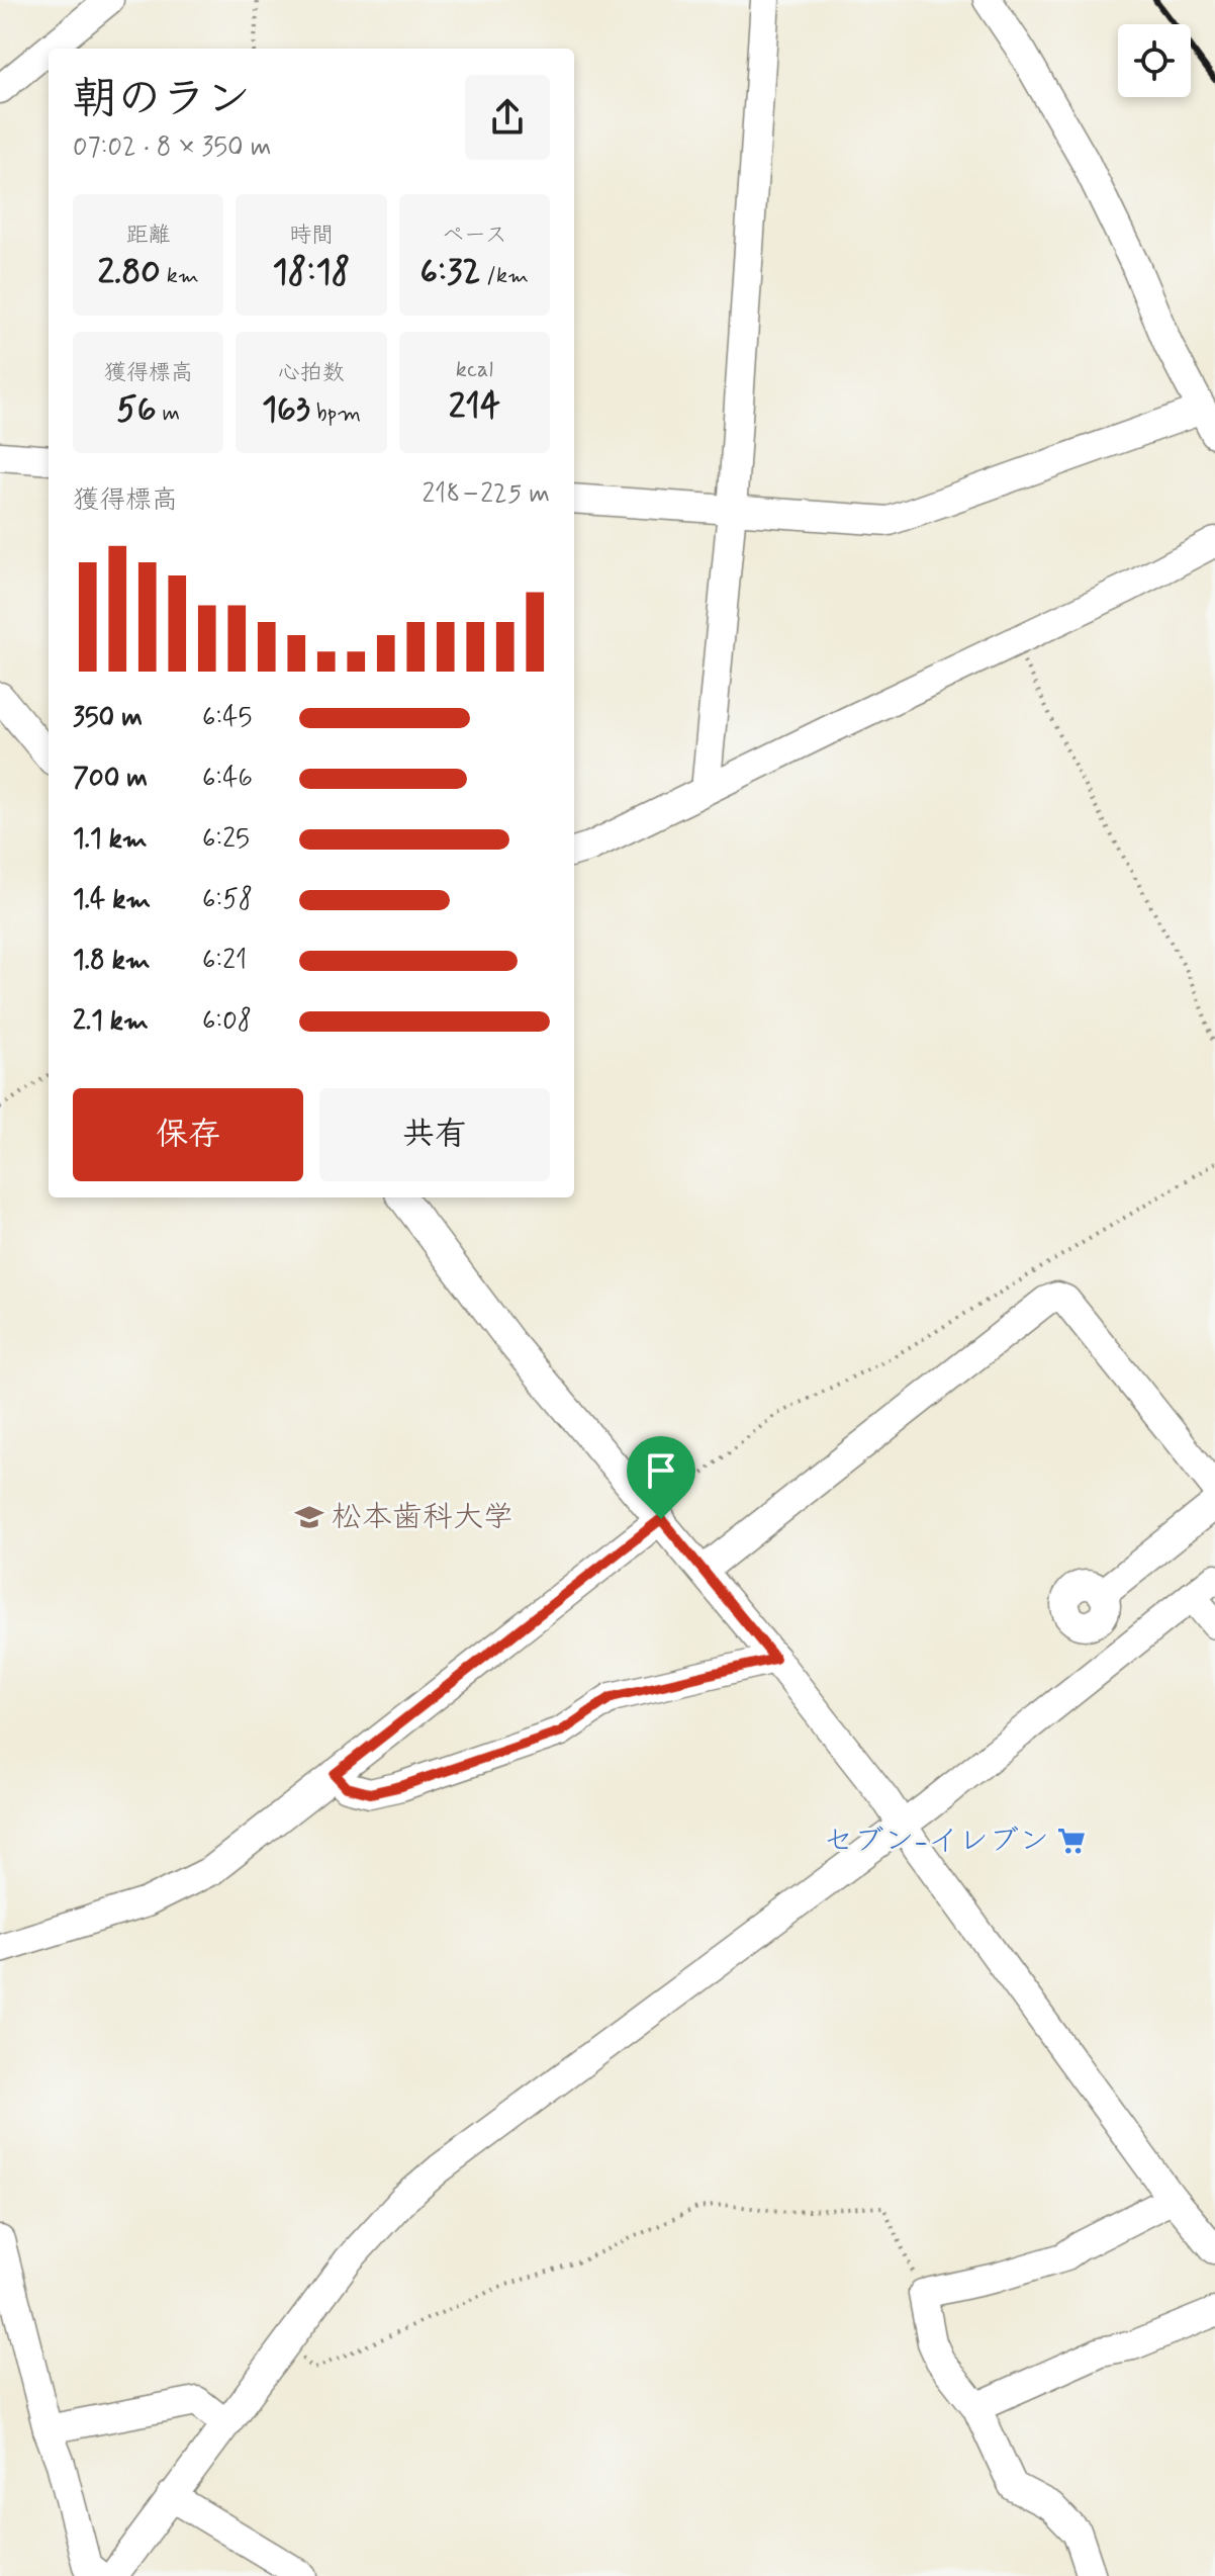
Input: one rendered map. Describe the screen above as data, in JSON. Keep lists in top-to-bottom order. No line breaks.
{"places":{"school or university":["松本歯科大学"],"supermarket":["セブン-イレブン"]},"page":{"heading":["朝のラン","07:02 · 8 × 350 m"],"stats":[["距離","2.80 km"],["時間","18:18"],["ペース","6:32 /km"],["獲得標高","56 m"],["心拍数","163 bpm"],["kcal","214"]],"chart":["獲得標高","218–225 m"],"list":[{"name":"350 m","note":"6:45"},{"name":"700 m","note":"6:46"},{"name":"1.1 km","note":"6:25"},{"name":"1.4 km","note":"6:58"},{"name":"1.8 km","note":"6:21"},{"name":"2.1 km","note":"6:08"}],"buttons":["保存","共有"]}}
